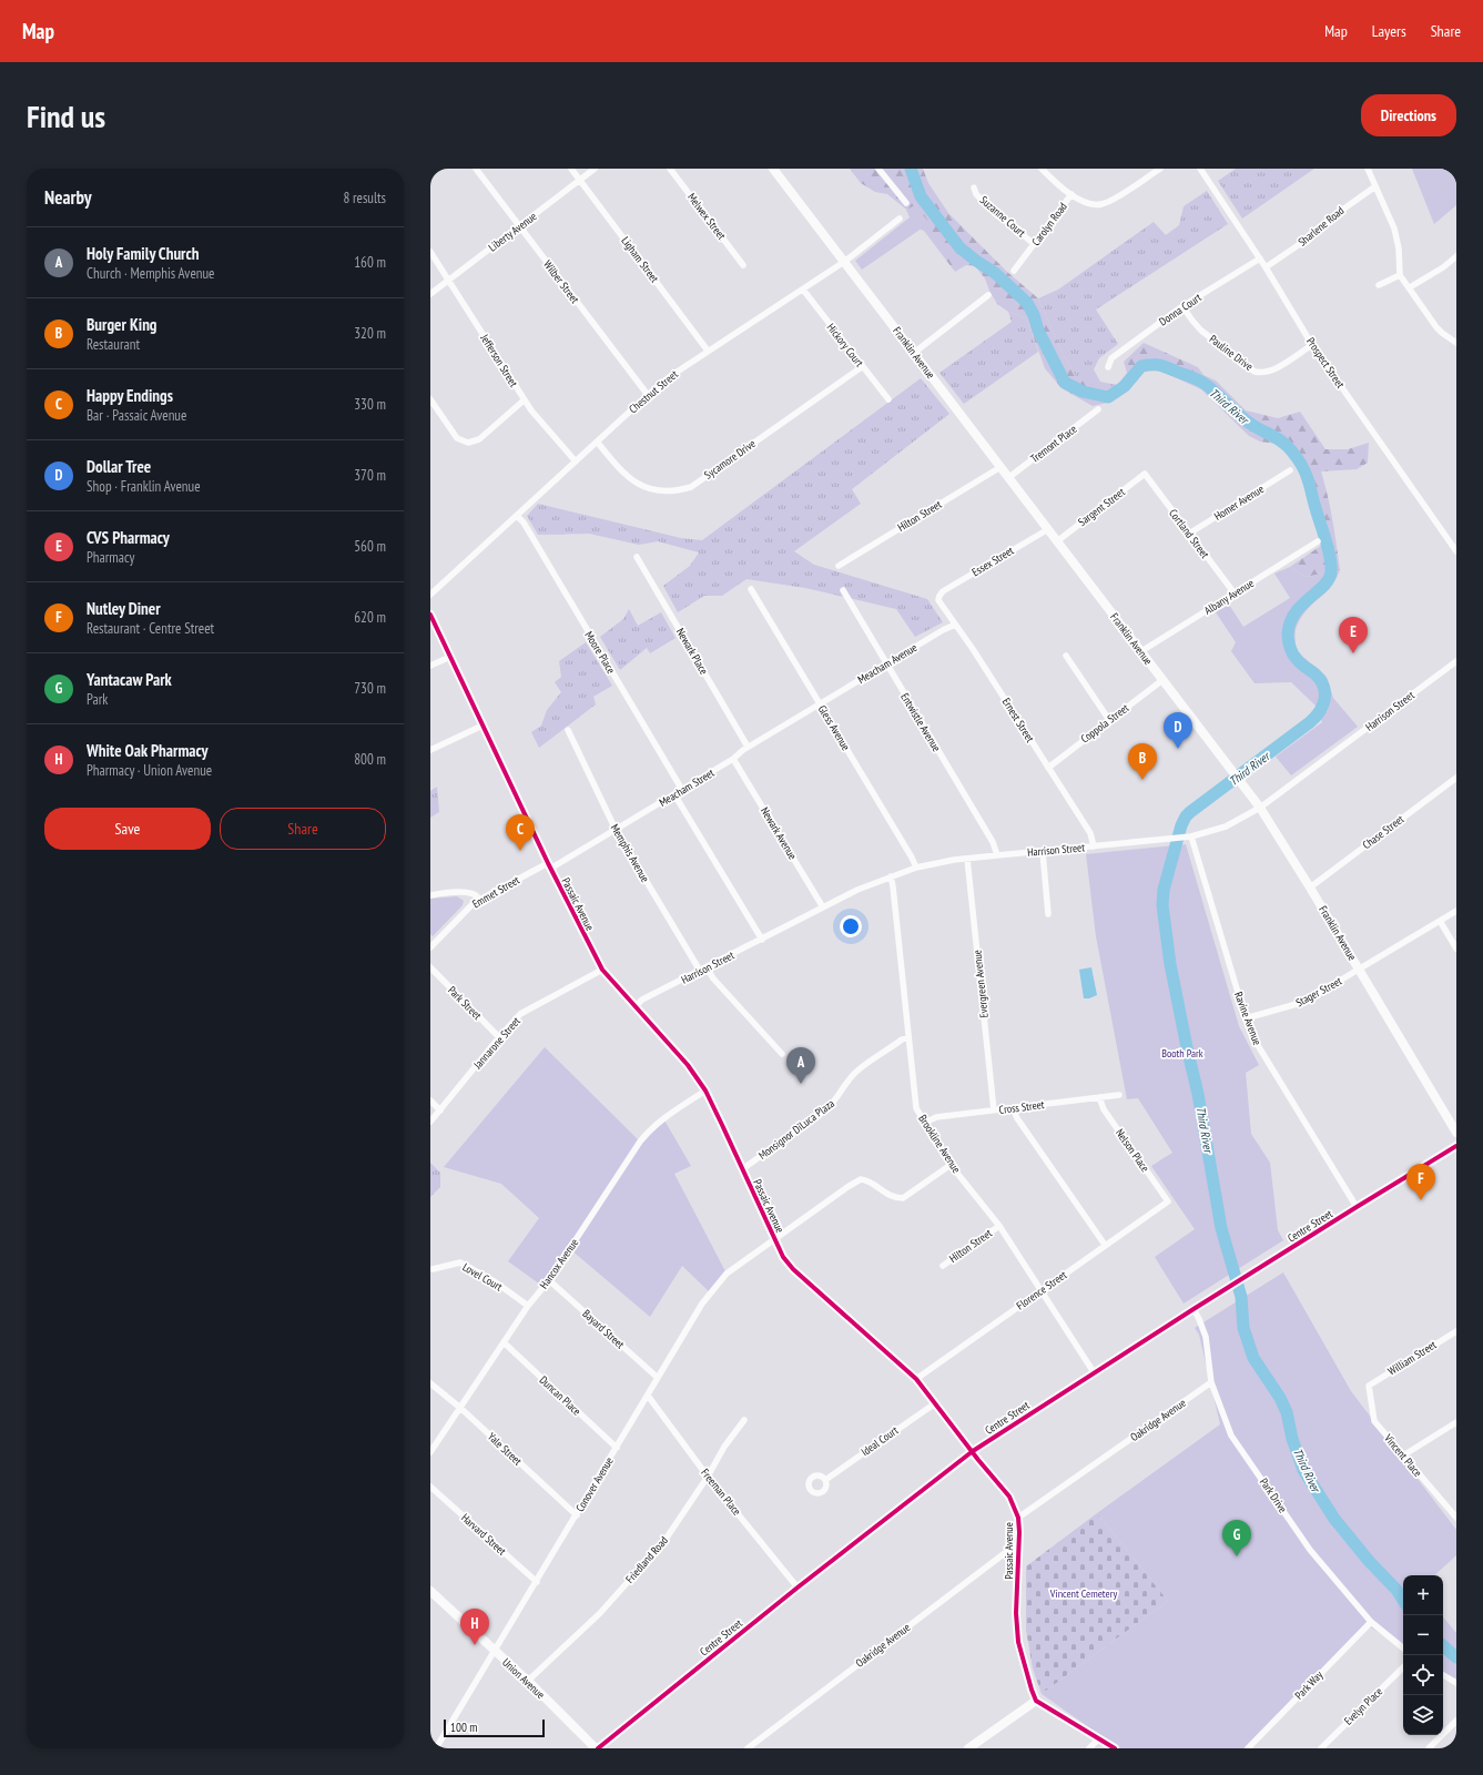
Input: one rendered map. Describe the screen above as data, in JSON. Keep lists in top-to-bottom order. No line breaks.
{"streets":{"street":["Melwex Street","Suzanne Court","Carolyn Road","Sharlene Road","Liberty Avenue","Ligham Street","Wilber Street","Donna Court","Hickory Court","Franklin Avenue","Pauline Drive","Jefferson Street","Prospect Street","Chestnut Street","Tremont Place","Sycamore Drive","Homer Avenue","Sargent Street","Hilton Street","Cortland Street","Essex Street","Albany Avenue","Newark Place","Moore Place","Meacham Avenue","Harrison Street","Ernest Street","Entwistle Avenue","Coppola Street","Gless Avenue","Meacham Street","Chase Street","Newark Avenue","Memphis Avenue","Emmet Street","Passaic Avenue","Evergreen Avenue","Stager Street","Park Street","Ravine Avenue","Jannarone Street","Cross Street","Monsignor DiLuca Plaza","Brookline Avenue","Nelson Place","Centre Street","Hancox Avenue","Lovel Court","Florence Street","Bayard Street","William Street","Duncan Place","Oakridge Avenue","Ideal Court","Yale Street","Vincent Place","Conover Avenue","Freeman Place","Park Drive","Harvard Street","Friedland Road","Union Avenue","Park Way","Evelyn Place"]},"crossings":[["Suzanne Court","Carolyn Road"],["Sharlene Road","Prospect Street"],["Liberty Avenue","Ligham Street"],["Liberty Avenue","Wilber Street"],["Liberty Avenue","Jefferson Street"],["Ligham Street","Chestnut Street"],["Wilber Street","Chestnut Street"],["Donna Court","Pauline Drive"],["Donna Court","Prospect Street"],["Hickory Court","Chestnut Street"],["Hickory Court","Sycamore Drive"],["Franklin Avenue","Chestnut Street"],["Franklin Avenue","Tremont Place"],["Franklin Avenue","Sargent Street"],["Franklin Avenue","Hilton Street"],["Franklin Avenue","Essex Street"],["Franklin Avenue","Albany Avenue"],["Franklin Avenue","Harrison Street"],["Franklin Avenue","Coppola Street"],["Franklin Avenue","Chase Street"],["Franklin Avenue","Stager Street"],["Pauline Drive","Prospect Street"],["Jefferson Street","Chestnut Street"],["Chestnut Street","Sycamore Drive"],["Chestnut Street","Moore Place"],["Homer Avenue","Cortland Street"],["Sargent Street","Cortland Street"],["Hilton Street","Brookline Avenue"],["Cortland Street","Albany Avenue"],["Essex Street","Ernest Street"],["Newark Place","Meacham Street"],["Moore Place","Meacham Street"],["Meacham Avenue","Ernest Street"],["Meacham Avenue","Entwistle Avenue"],["Meacham Avenue","Gless Avenue"],["Meacham Avenue","Meacham Street"],["Harrison Street","Ernest Street"],["Harrison Street","Entwistle Avenue"],["Harrison Street","Gless Avenue"],["Harrison Street","Newark Avenue"],["Harrison Street","Memphis Avenue"],["Harrison Street","Passaic Avenue"],["Harrison Street","Evergreen Avenue"],["Harrison Street","Ravine Avenue"],["Harrison Street","Brookline Avenue"],["Ernest Street","Coppola Street"],["Gless Avenue","Meacham Street"],["Meacham Street","Newark Avenue"],["Meacham Street","Memphis Avenue"],["Meacham Street","Emmet Street"],["Meacham Street","Passaic Avenue"],["Emmet Street","Passaic Avenue"],["Passaic Avenue","Jannarone Street"],["Passaic Avenue","Monsignor DiLuca Plaza"],["Passaic Avenue","Centre Street"],["Passaic Avenue","Hancox Avenue"],["Passaic Avenue","Florence Street"],["Passaic Avenue","Oakridge Avenue"],["Passaic Avenue","Ideal Court"],["Passaic Avenue","Conover Avenue"],["Evergreen Avenue","Cross Street"],["Stager Street","Ravine Avenue"],["Park Street","Jannarone Street"],["Ravine Avenue","Centre Street"],["Cross Street","Brookline Avenue"],["Cross Street","Nelson Place"],["Monsignor DiLuca Plaza","Brookline Avenue"],["Brookline Avenue","Centre Street"],["Brookline Avenue","Florence Street"],["Brookline Avenue","Conover Avenue"],["Nelson Place","Florence Street"],["Centre Street","Freeman Place"],["Centre Street","Park Drive"],["Centre Street","Union Avenue"],["Hancox Avenue","Lovel Court"],["Hancox Avenue","Bayard Street"],["Hancox Avenue","Duncan Place"],["Hancox Avenue","Yale Street"],["Bayard Street","Conover Avenue"],["William Street","Vincent Place"],["Duncan Place","Conover Avenue"],["Oakridge Avenue","Park Drive"],["Yale Street","Conover Avenue"],["Conover Avenue","Freeman Place"],["Conover Avenue","Harvard Street"],["Conover Avenue","Union Avenue"],["Freeman Place","Friedland Road"],["Park Drive","Park Way"],["Friedland Road","Union Avenue"]],"water":["Third River"],"parks":["Booth Park","Vincent Cemetery"],"scale_bar":"100 m","page":{"header":"Map","nav":["Map","Layers","Share"],"buttons":["Directions",["Save","Share"]],"title":"Find us","heading":["Nearby","8 results"],"list":[{"mark":"A","name":"Holy Family Church","note":"Church · Memphis Avenue","value":"160 m"},{"mark":"B","name":"Burger King","note":"Restaurant","value":"320 m"},{"mark":"C","name":"Happy Endings","note":"Bar · Passaic Avenue","value":"330 m"},{"mark":"D","name":"Dollar Tree","note":"Shop · Franklin Avenue","value":"370 m"},{"mark":"E","name":"CVS Pharmacy","note":"Pharmacy","value":"560 m"},{"mark":"F","name":"Nutley Diner","note":"Restaurant · Centre Street","value":"620 m"},{"mark":"G","name":"Yantacaw Park","note":"Park","value":"730 m"},{"mark":"H","name":"White Oak Pharmacy","note":"Pharmacy · Union Avenue","value":"800 m"}],"pins":["E","D","B","C","A","F","G","H"],"map_buttons":["+","−"],"scale":"100 m"}}
